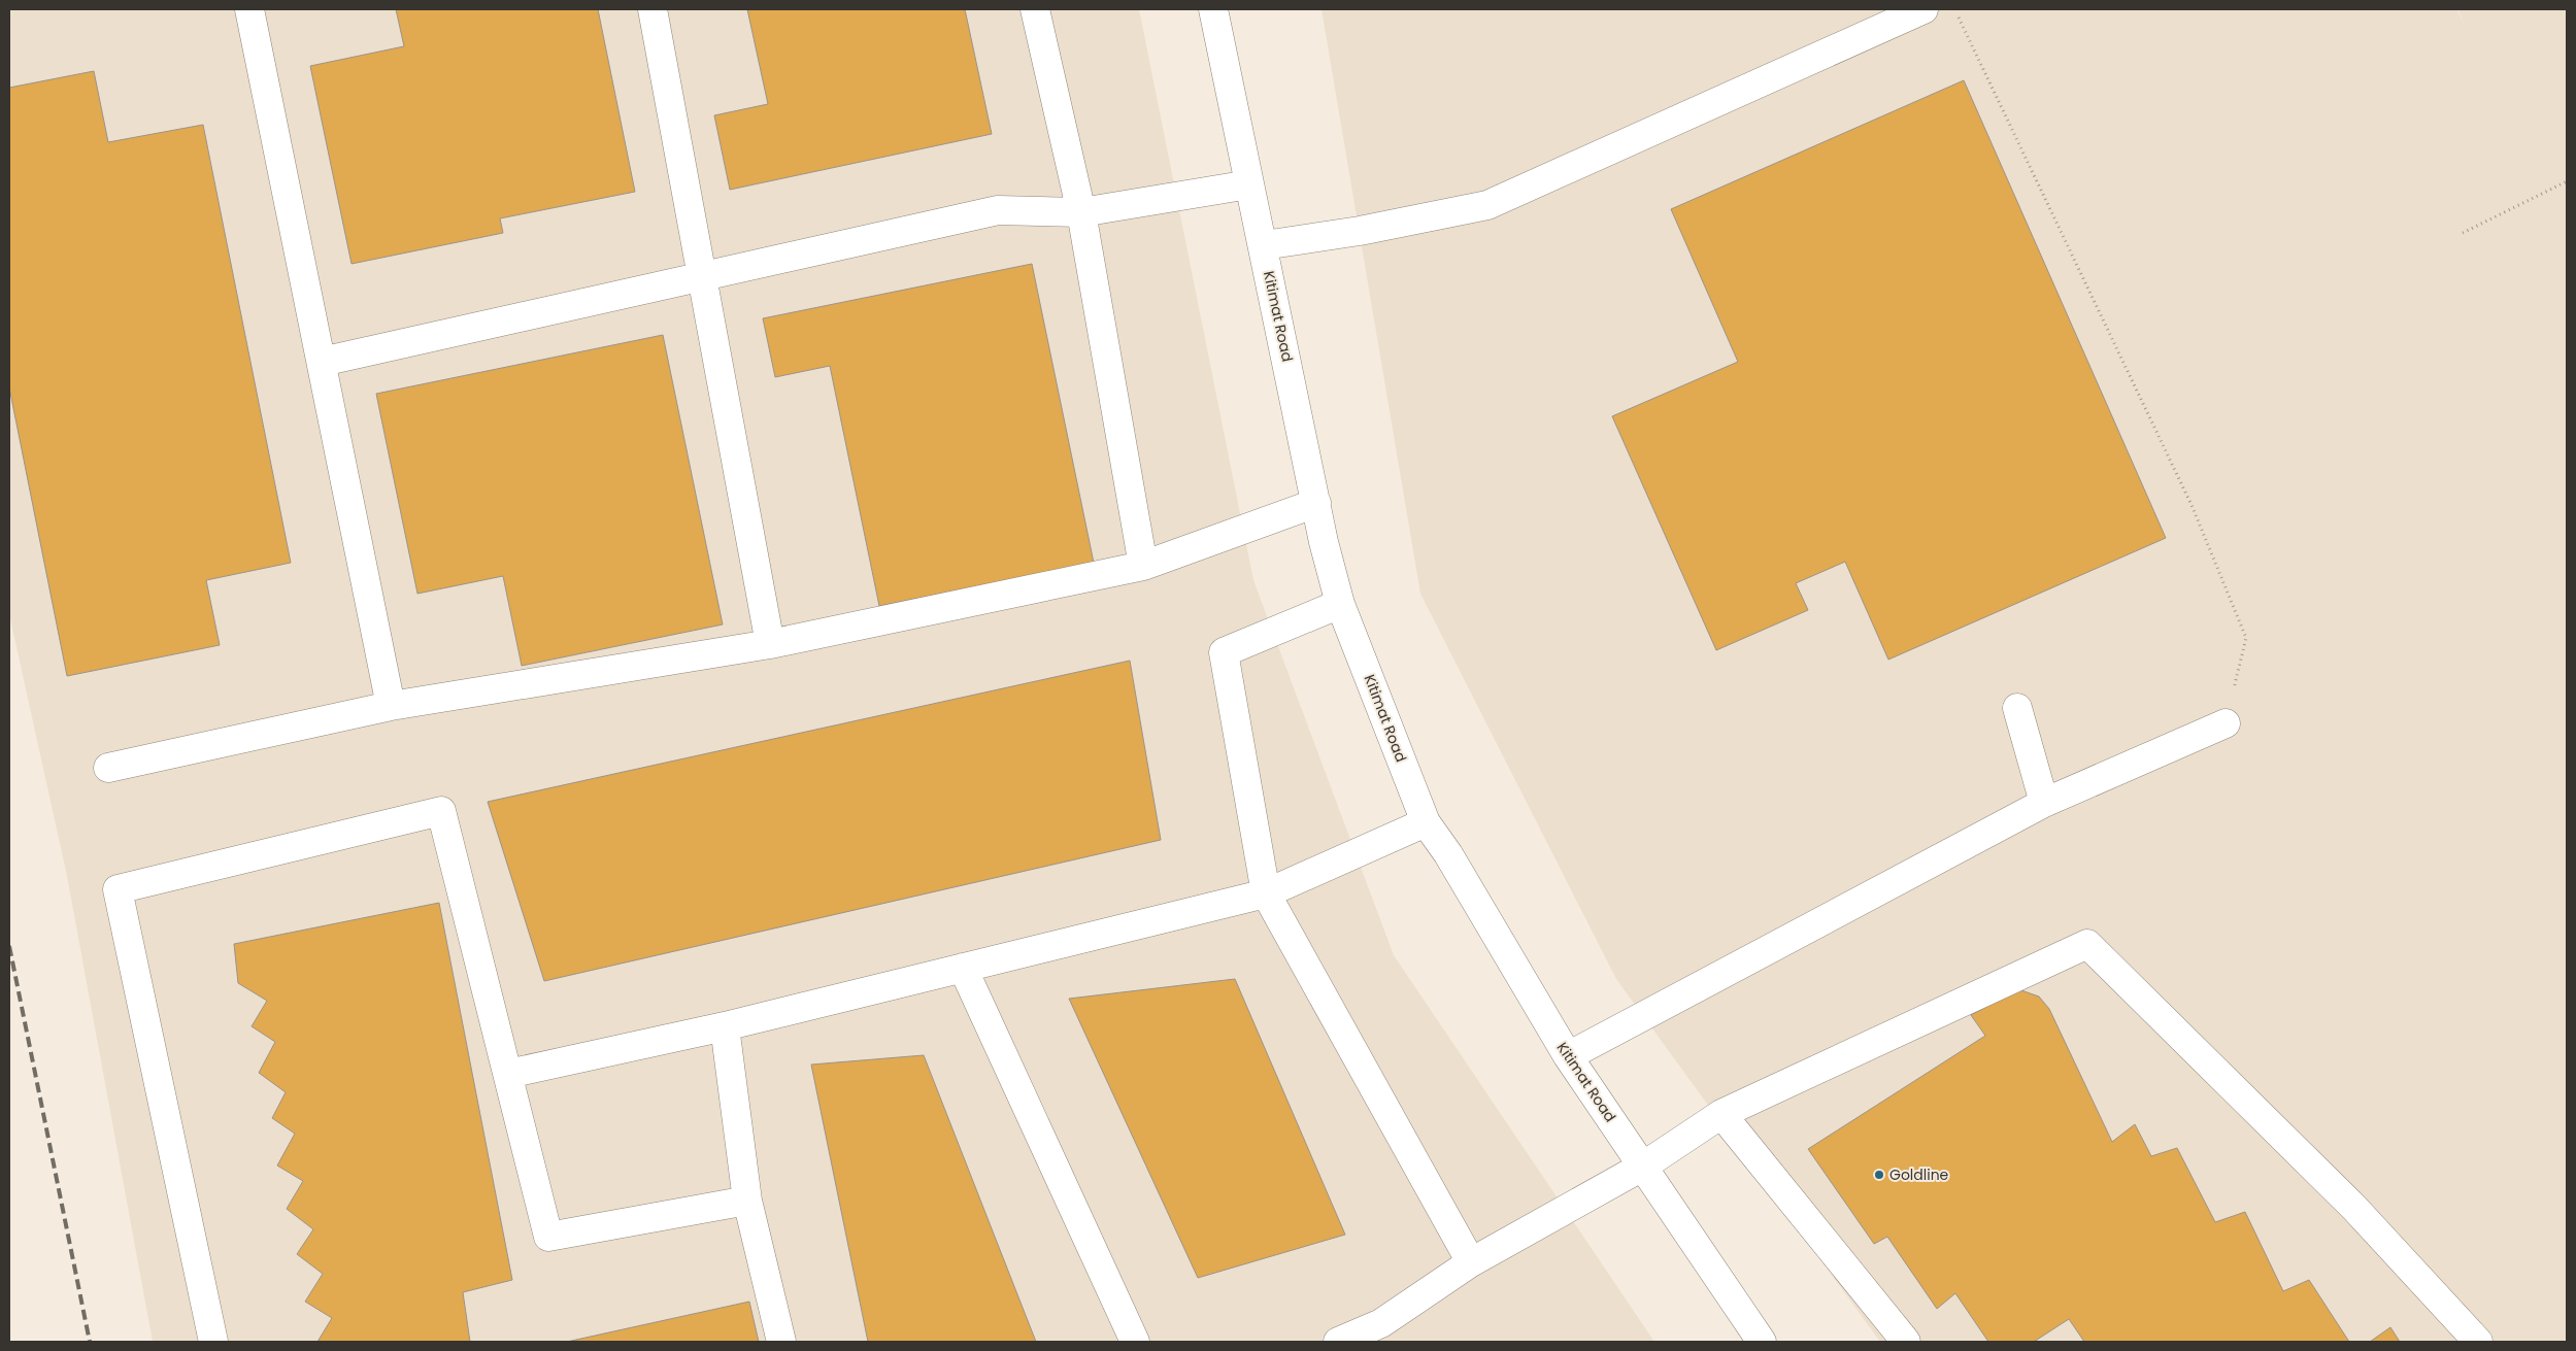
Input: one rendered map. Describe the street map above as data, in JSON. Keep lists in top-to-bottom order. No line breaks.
{"streets":{"street":["Kitimat Road"]},"places":["Goldline"]}
